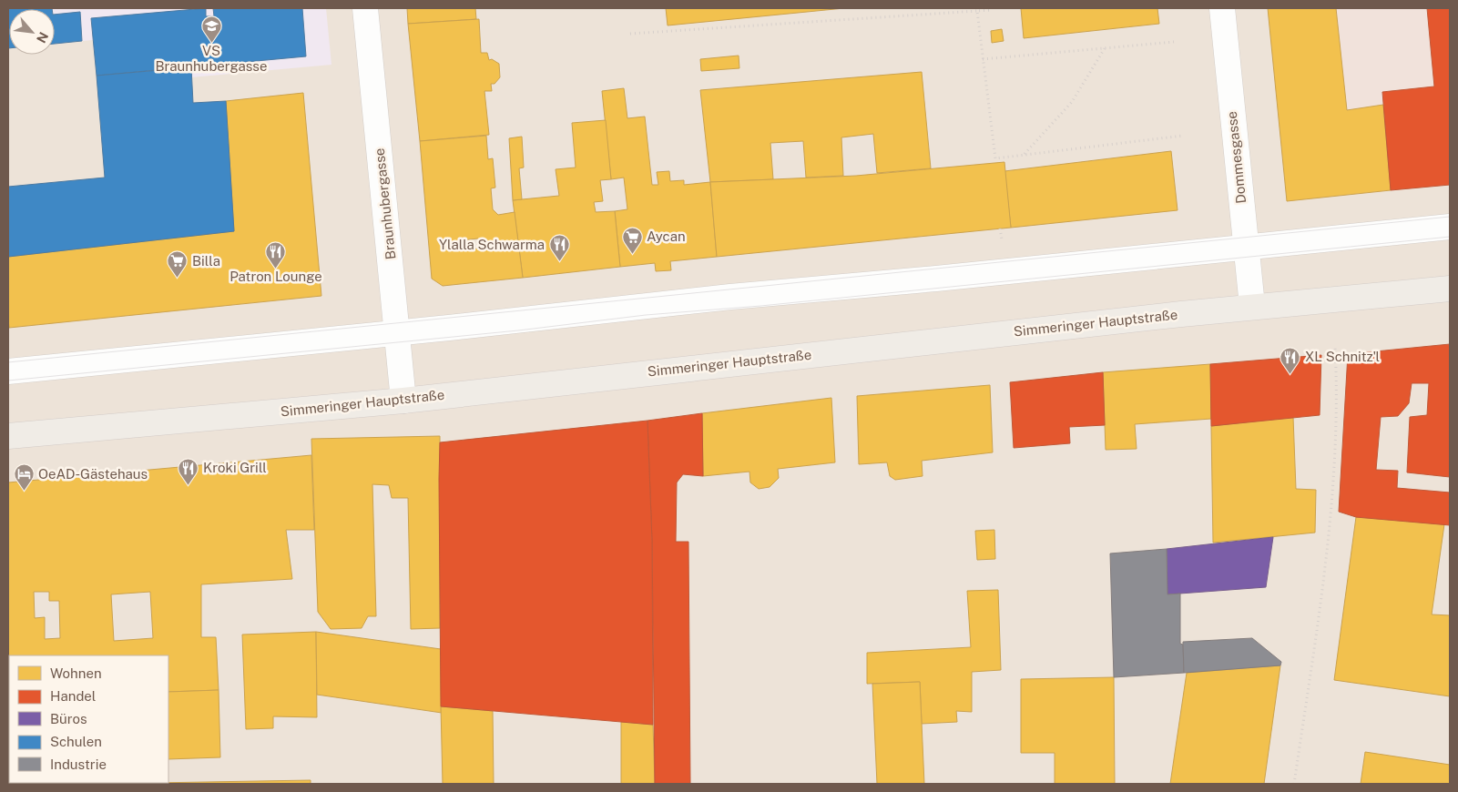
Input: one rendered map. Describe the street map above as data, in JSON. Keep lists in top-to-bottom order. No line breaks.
{"streets":{"main road":["Simmeringer Hauptstraße"],"street":["Dommesgasse","Braunhubergasse"]},"crossings":[["Dommesgasse","Simmeringer Hauptstraße"],["Braunhubergasse","Simmeringer Hauptstraße"]],"places":{"school or university":["VS Braunhubergasse"],"supermarket":["Aycan","Billa"],"restaurant":["Ylalla Schwarma","Patron Lounge","XL Schnitz'l","Kroki Grill"],"hotel":["OeAD-Gästehaus"]},"legend":["Wohnen","Handel","Büros","Schulen","Industrie"],"north":"bottom right"}
